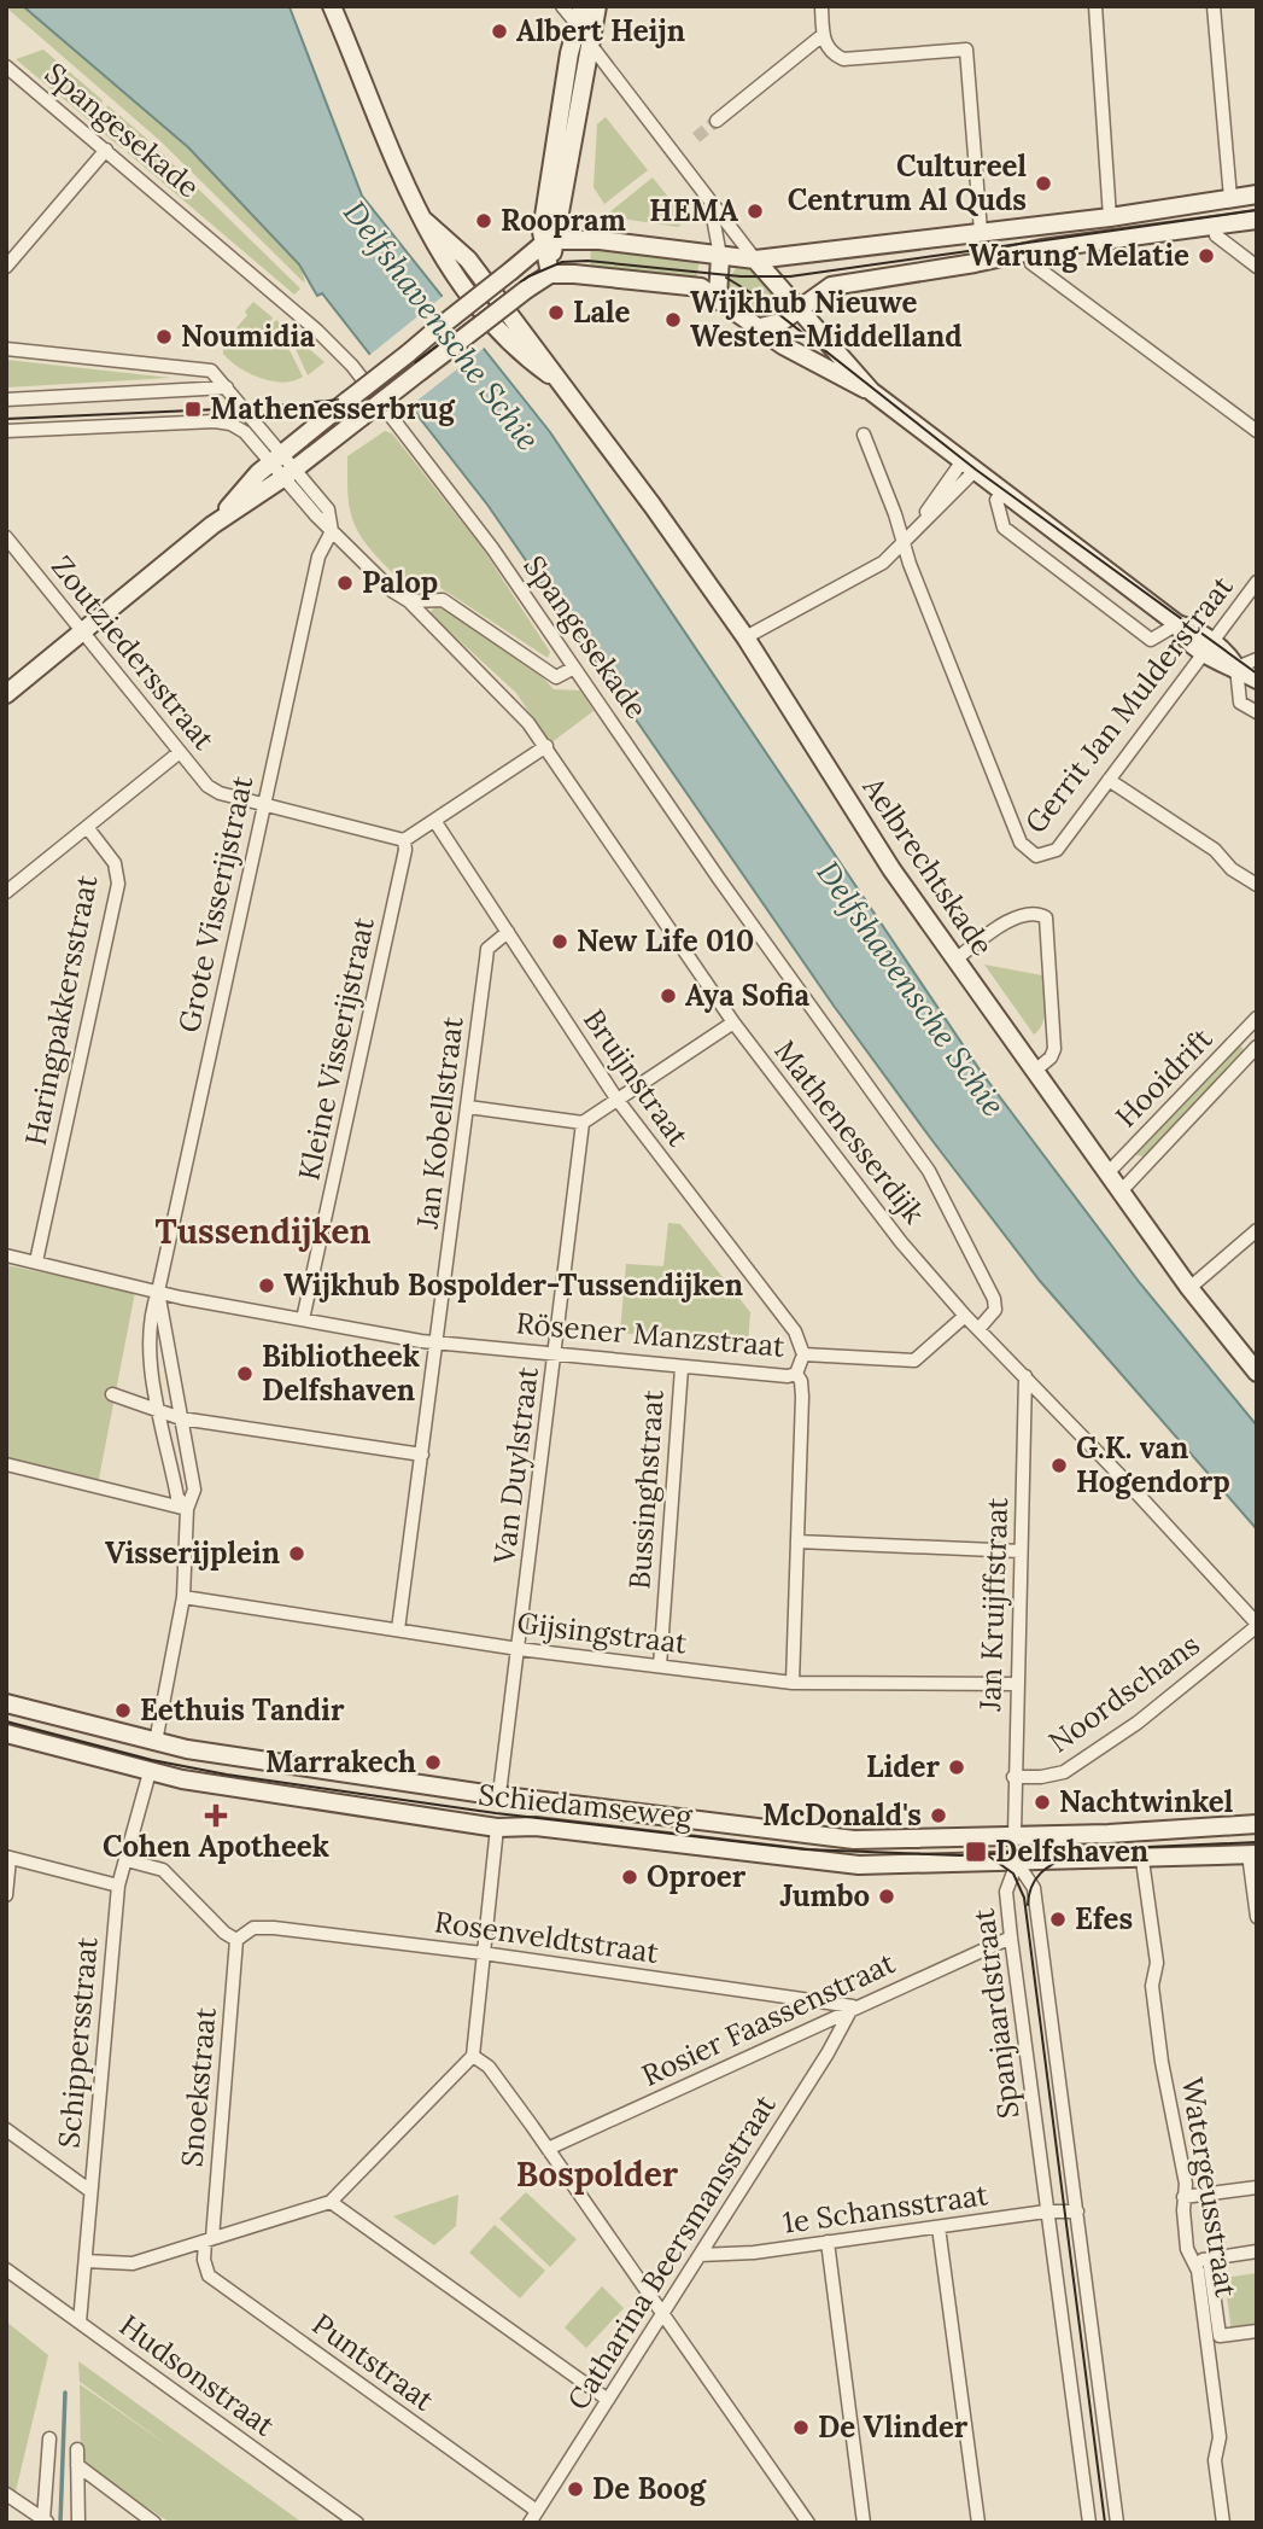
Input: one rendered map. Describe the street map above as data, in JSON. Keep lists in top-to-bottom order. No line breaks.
{"streets":{"street":["Spangesekade","Zoutziedersstraat","Gerrit Jan Mulderstraat","Aelbrechtskade","Grote Visserijstraat","Haringpakkersstraat","Kleine Visserijstraat","Bruijnstraat","Hooidrift","Jan Kobellstraat","Mathenesserdijk","Rösener Manzstraat","Van Duylstraat","Bussinghstraat","Jan Kruijffstraat","Gijsingstraat","Noordschans","Schiedamseweg","Rosenveldtstraat","Spanjaardstraat","Rosier Faassenstraat","Schippersstraat","Snoekstraat","Watergeusstraat","1e Schansstraat","Catharina Beersmansstraat","Puntstraat","Hudsonstraat"]},"crossings":[["Spangesekade","Mathenesserdijk"],["Zoutziedersstraat","Grote Visserijstraat"],["Zoutziedersstraat","Kleine Visserijstraat"],["Aelbrechtskade","Hooidrift"],["Grote Visserijstraat","Mathenesserdijk"],["Grote Visserijstraat","Rösener Manzstraat"],["Grote Visserijstraat","Gijsingstraat"],["Grote Visserijstraat","Schiedamseweg"],["Haringpakkersstraat","Rösener Manzstraat"],["Kleine Visserijstraat","Rösener Manzstraat"],["Bruijnstraat","Jan Kobellstraat"],["Bruijnstraat","Rösener Manzstraat"],["Jan Kobellstraat","Rösener Manzstraat"],["Jan Kobellstraat","Gijsingstraat"],["Mathenesserdijk","Rösener Manzstraat"],["Mathenesserdijk","Jan Kruijffstraat"],["Mathenesserdijk","Noordschans"],["Rösener Manzstraat","Van Duylstraat"],["Rösener Manzstraat","Bussinghstraat"],["Van Duylstraat","Gijsingstraat"],["Van Duylstraat","Schiedamseweg"],["Bussinghstraat","Gijsingstraat"],["Jan Kruijffstraat","Gijsingstraat"],["Jan Kruijffstraat","Noordschans"],["Jan Kruijffstraat","Schiedamseweg"],["Schiedamseweg","Spanjaardstraat"],["Schiedamseweg","Schippersstraat"],["Schiedamseweg","Watergeusstraat"],["Rosenveldtstraat","Rosier Faassenstraat"],["Rosenveldtstraat","Snoekstraat"],["Rosenveldtstraat","Catharina Beersmansstraat"],["Spanjaardstraat","Rosier Faassenstraat"],["Spanjaardstraat","1e Schansstraat"],["Rosier Faassenstraat","Catharina Beersmansstraat"],["Schippersstraat","Hudsonstraat"],["Snoekstraat","Puntstraat"],["1e Schansstraat","Catharina Beersmansstraat"],["Catharina Beersmansstraat","Puntstraat"]],"districts":["Tussendijken","Bospolder"],"water":["Delfshavensche Schie"],"places":{"other":["Albert Heijn","Cultureel Centrum Al Quds","HEMA","Roopram","Warung Melatie","Lale","Wijkhub Nieuwe Westen-Middelland","Noumidia","Palop","New Life 010","Aya Sofia","Wijkhub Bospolder-Tussendijken","Bibliotheek Delfshaven","G.K. van Hogendorp","Visserijplein","Eethuis Tandir","Marrakech","Lider","Nachtwinkel","McDonald's","Oproer","Jumbo","Efes","De Vlinder","De Boog"],"transit":["Mathenesserbrug","Delfshaven"],"health":["Cohen Apotheek"]}}
